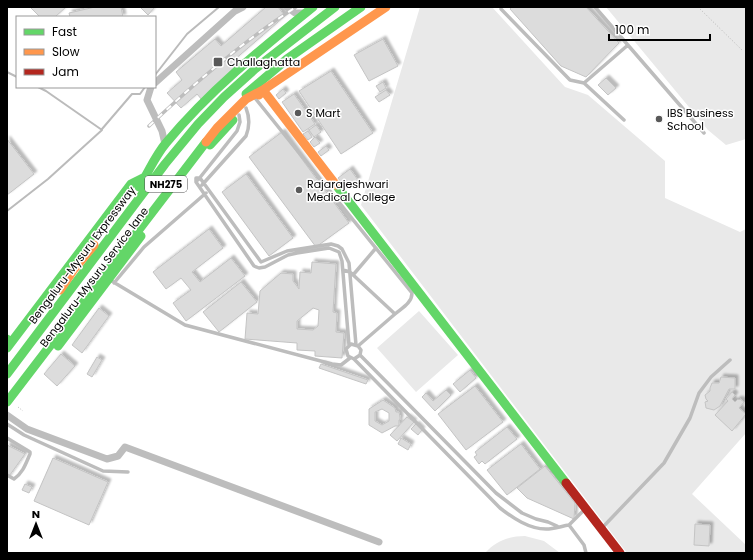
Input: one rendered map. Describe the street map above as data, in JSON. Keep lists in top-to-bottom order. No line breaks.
{"streets":{"main road":["NH275","Bengaluru-Mysuru Expressway","Bengaluru-Mysuru Service lane"]},"crossings":[["NH275","Bengaluru-Mysuru Service lane"]],"places":{"transit":["Challaghatta"],"other":["S Mart","IBS Business School","Rajarajeshwari Medical College"]},"legend":["Fast","Slow","Jam"],"scale_bar":"100 m","north":"top"}
